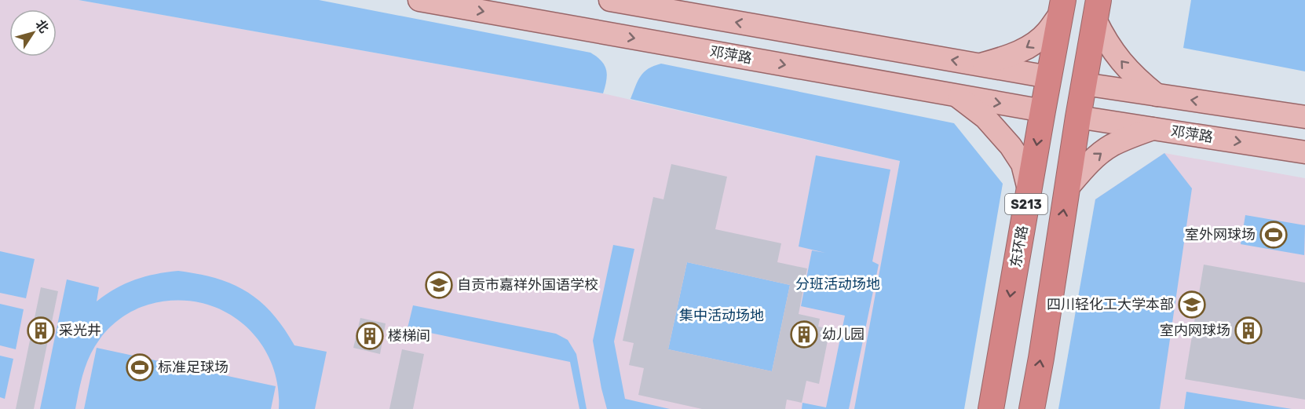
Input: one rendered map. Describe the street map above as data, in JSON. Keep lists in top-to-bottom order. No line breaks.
{"streets":{"highway":["S213","东环路"],"main road":["邓萍路"]},"crossings":[["邓萍路","S213"],["邓萍路","东环路"]],"parks":["分班活动场地","集中活动场地"],"places":{"sports":["室外网球场","标准足球场"],"school or university":["自贡市嘉祥外国语学校","四川轻化工大学本部"],"building":["采光井","室内网球场","幼儿园","楼梯间"]},"north":"top right"}
